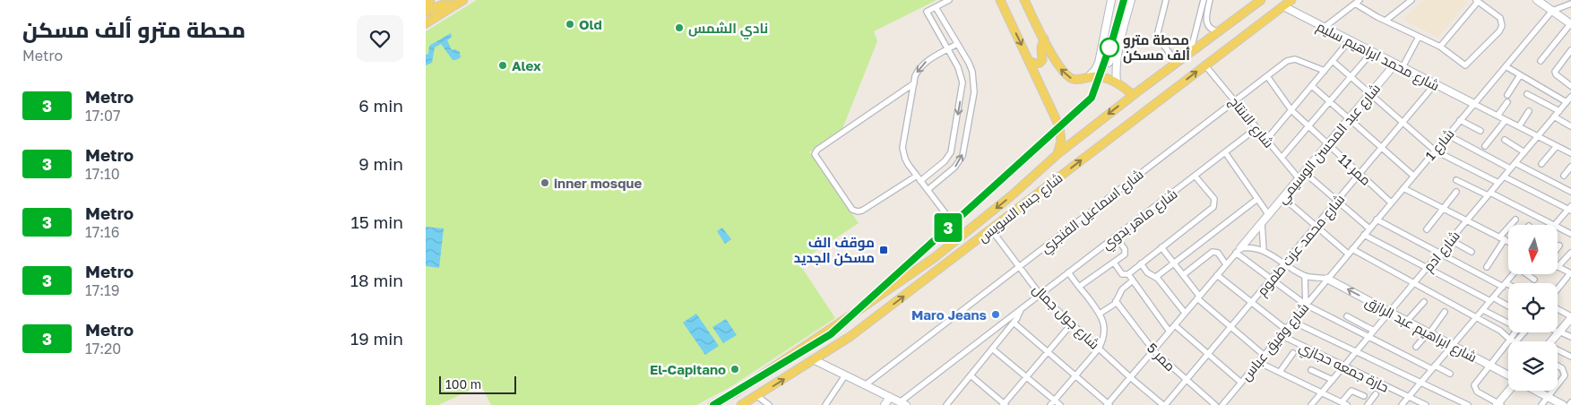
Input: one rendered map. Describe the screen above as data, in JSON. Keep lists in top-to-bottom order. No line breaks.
{"streets":{"main road":["شارع جسر السويس"],"street":["شارع محمد ابراهيم سليم","شارع الانتاج","شارع عبد المحسن الوسيمي","شارع 1","ممر 11","شارع اسماعيل الفنجري","شارع ماهر بدوي","شارع محمد عزت طموم","شارع ادم","شارع جول جمال","شارع ابراهيم عبد الرازق","شارع وفيق عباس","ممر 5","حارة جمعه حجازي"]},"crossings":[["شارع محمد ابراهيم سليم","شارع عبد المحسن الوسيمي"],["شارع محمد ابراهيم سليم","شارع 1"],["شارع محمد ابراهيم سليم","شارع جسر السويس"],["شارع محمد ابراهيم سليم","شارع محمد عزت طموم"],["شارع الانتاج","شارع عبد المحسن الوسيمي"],["شارع الانتاج","شارع جسر السويس"],["شارع الانتاج","شارع اسماعيل الفنجري"],["شارع الانتاج","شارع ماهر بدوي"],["شارع عبد المحسن الوسيمي","ممر 11"],["شارع عبد المحسن الوسيمي","شارع جول جمال"],["شارع عبد المحسن الوسيمي","ممر 5"],["شارع 1","ممر 11"],["شارع 1","شارع ابراهيم عبد الرازق"],["شارع 1","شارع وفيق عباس"],["ممر 11","شارع اسماعيل الفنجري"],["ممر 11","شارع محمد عزت طموم"],["شارع جسر السويس","شارع جول جمال"],["شارع اسماعيل الفنجري","شارع جول جمال"],["شارع ماهر بدوي","شارع جول جمال"],["شارع محمد عزت طموم","شارع جول جمال"],["شارع محمد عزت طموم","ممر 5"],["شارع ادم","شارع ابراهيم عبد الرازق"],["شارع ادم","حارة جمعه حجازي"],["شارع ابراهيم عبد الرازق","شارع وفيق عباس"],["شارع وفيق عباس","حارة جمعه حجازي"]],"places":{"other":["Old","نادي الشمس","محطة مترو ألف مسكن","Alex","inner mosque","Maro Jeans","El-Capitano"],"transit":["موقف الف مسكن الجديد"]},"lines":["metro line 3"],"scale_bar":"100 m","north":"bottom","page":{"heading":["محطة مترو ألف مسكن","Metro"],"on_map":"3","list":[{"mark":"3","name":"Metro","note":"17:07","value":"6 min"},{"mark":"3","name":"Metro","note":"17:10","value":"9 min"},{"mark":"3","name":"Metro","note":"17:16","value":"15 min"},{"mark":"3","name":"Metro","note":"17:19","value":"18 min"},{"mark":"3","name":"Metro","note":"17:20","value":"19 min"}],"scale":"100 m"}}
